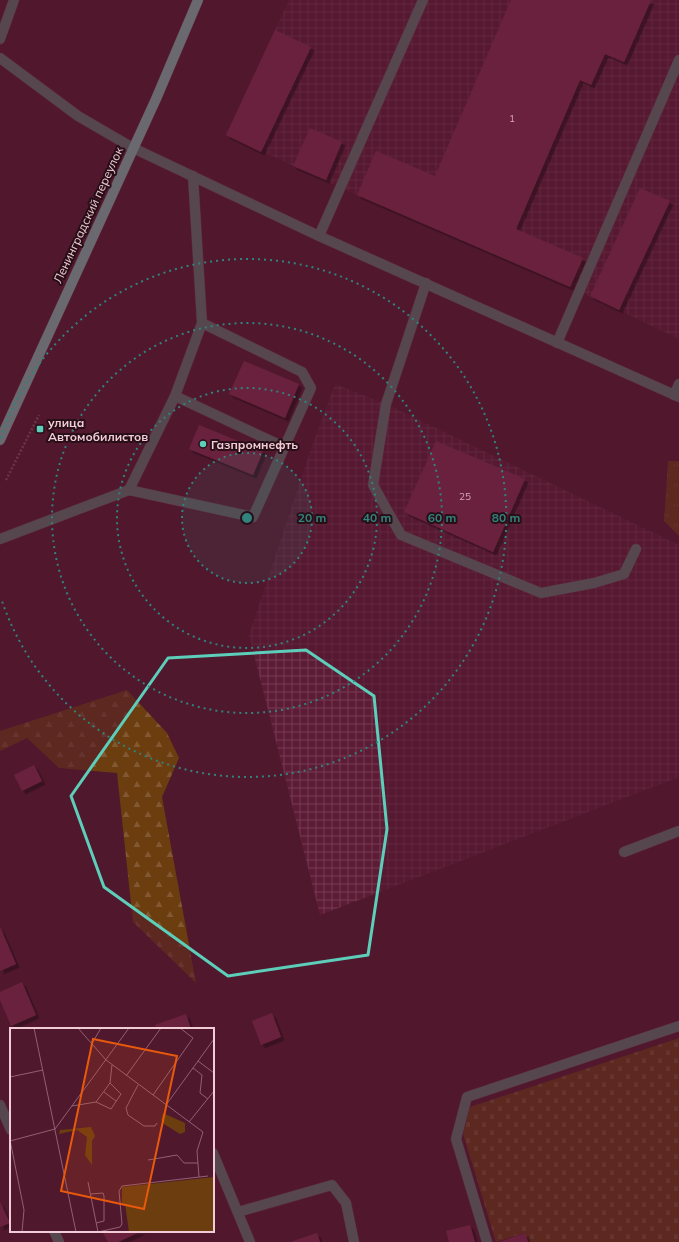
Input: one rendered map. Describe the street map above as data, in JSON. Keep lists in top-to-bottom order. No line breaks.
{"streets":{"main road":["Ленинградский переулок"]},"places":{"transit":["улица Автомобилистов"],"other":["Газпромнефть"]},"house_numbers":["1","25"],"rings":["20 m","40 m","60 m","80 m"]}
